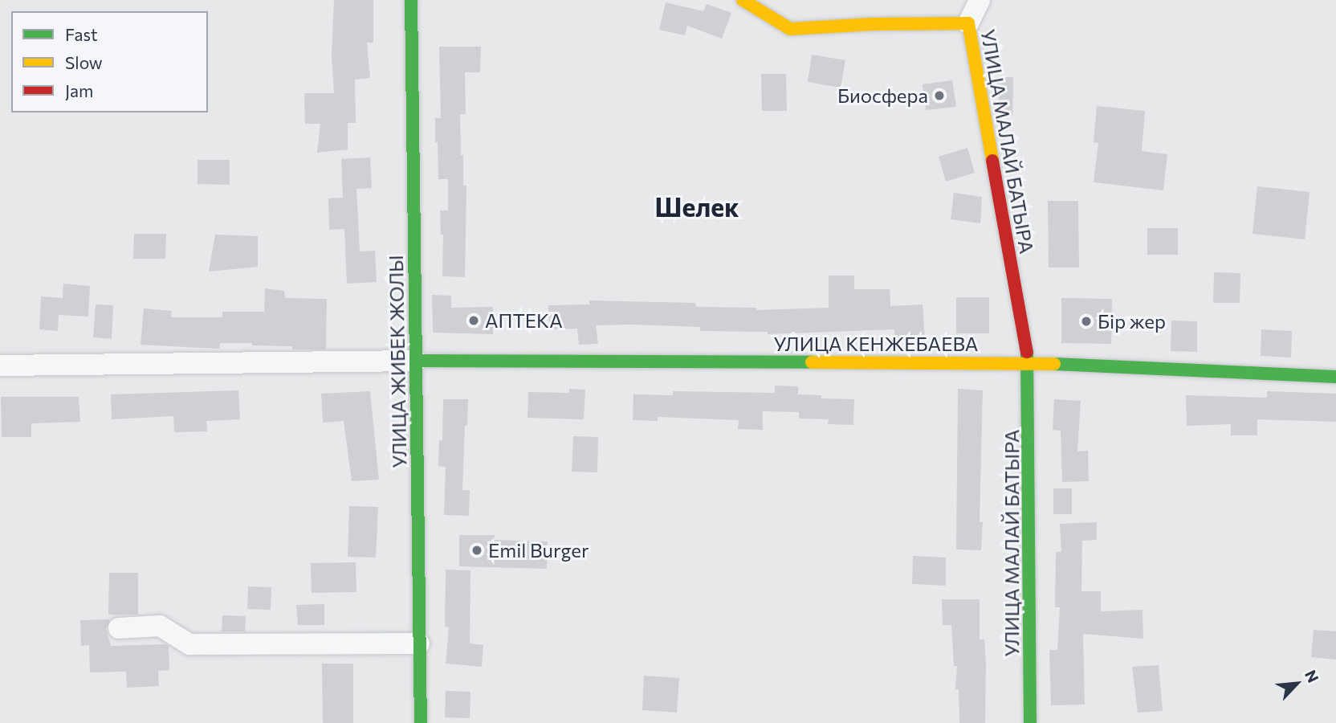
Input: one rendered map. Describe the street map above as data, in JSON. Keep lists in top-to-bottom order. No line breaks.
{"streets":{"street":["УЛИЦА МАЛАЙ БАТЫРА","УЛИЦА КЕНЖЕБАЕВА","УЛИЦА ЖИБЕК ЖОЛЫ"]},"crossings":[["УЛИЦА МАЛАЙ БАТЫРА","УЛИЦА КЕНЖЕБАЕВА"],["УЛИЦА КЕНЖЕБАЕВА","УЛИЦА ЖИБЕК ЖОЛЫ"]],"districts":["Шелек"],"places":["Биосфера","АПТЕКА","Бір жер","Emil Burger"],"legend":["Fast","Slow","Jam"],"north":"top right"}
